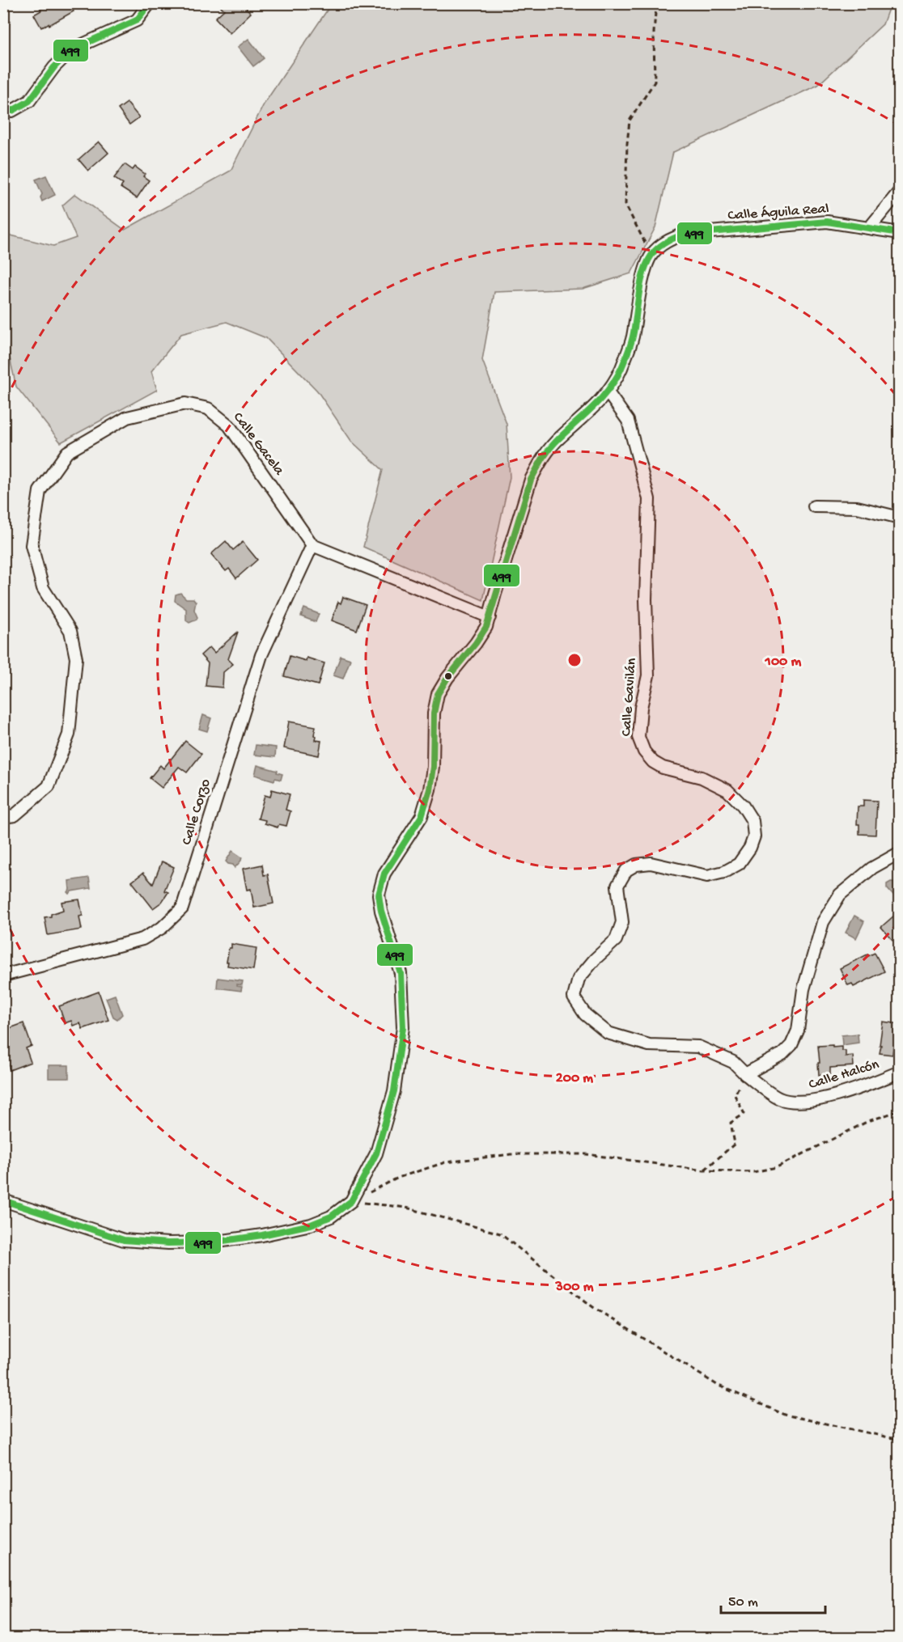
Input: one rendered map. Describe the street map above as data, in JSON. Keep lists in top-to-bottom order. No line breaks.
{"streets":{"street":["Calle Águila Real","Calle Gacela","Calle Gavilán","Calle Corzo","Calle Halcón"]},"crossings":[["Calle Gacela","Calle Corzo"],["Calle Gavilán","Calle Halcón"]],"lines":["transit line 499"],"scale_bar":"50 m","rings":["100 m","200 m","300 m"]}
